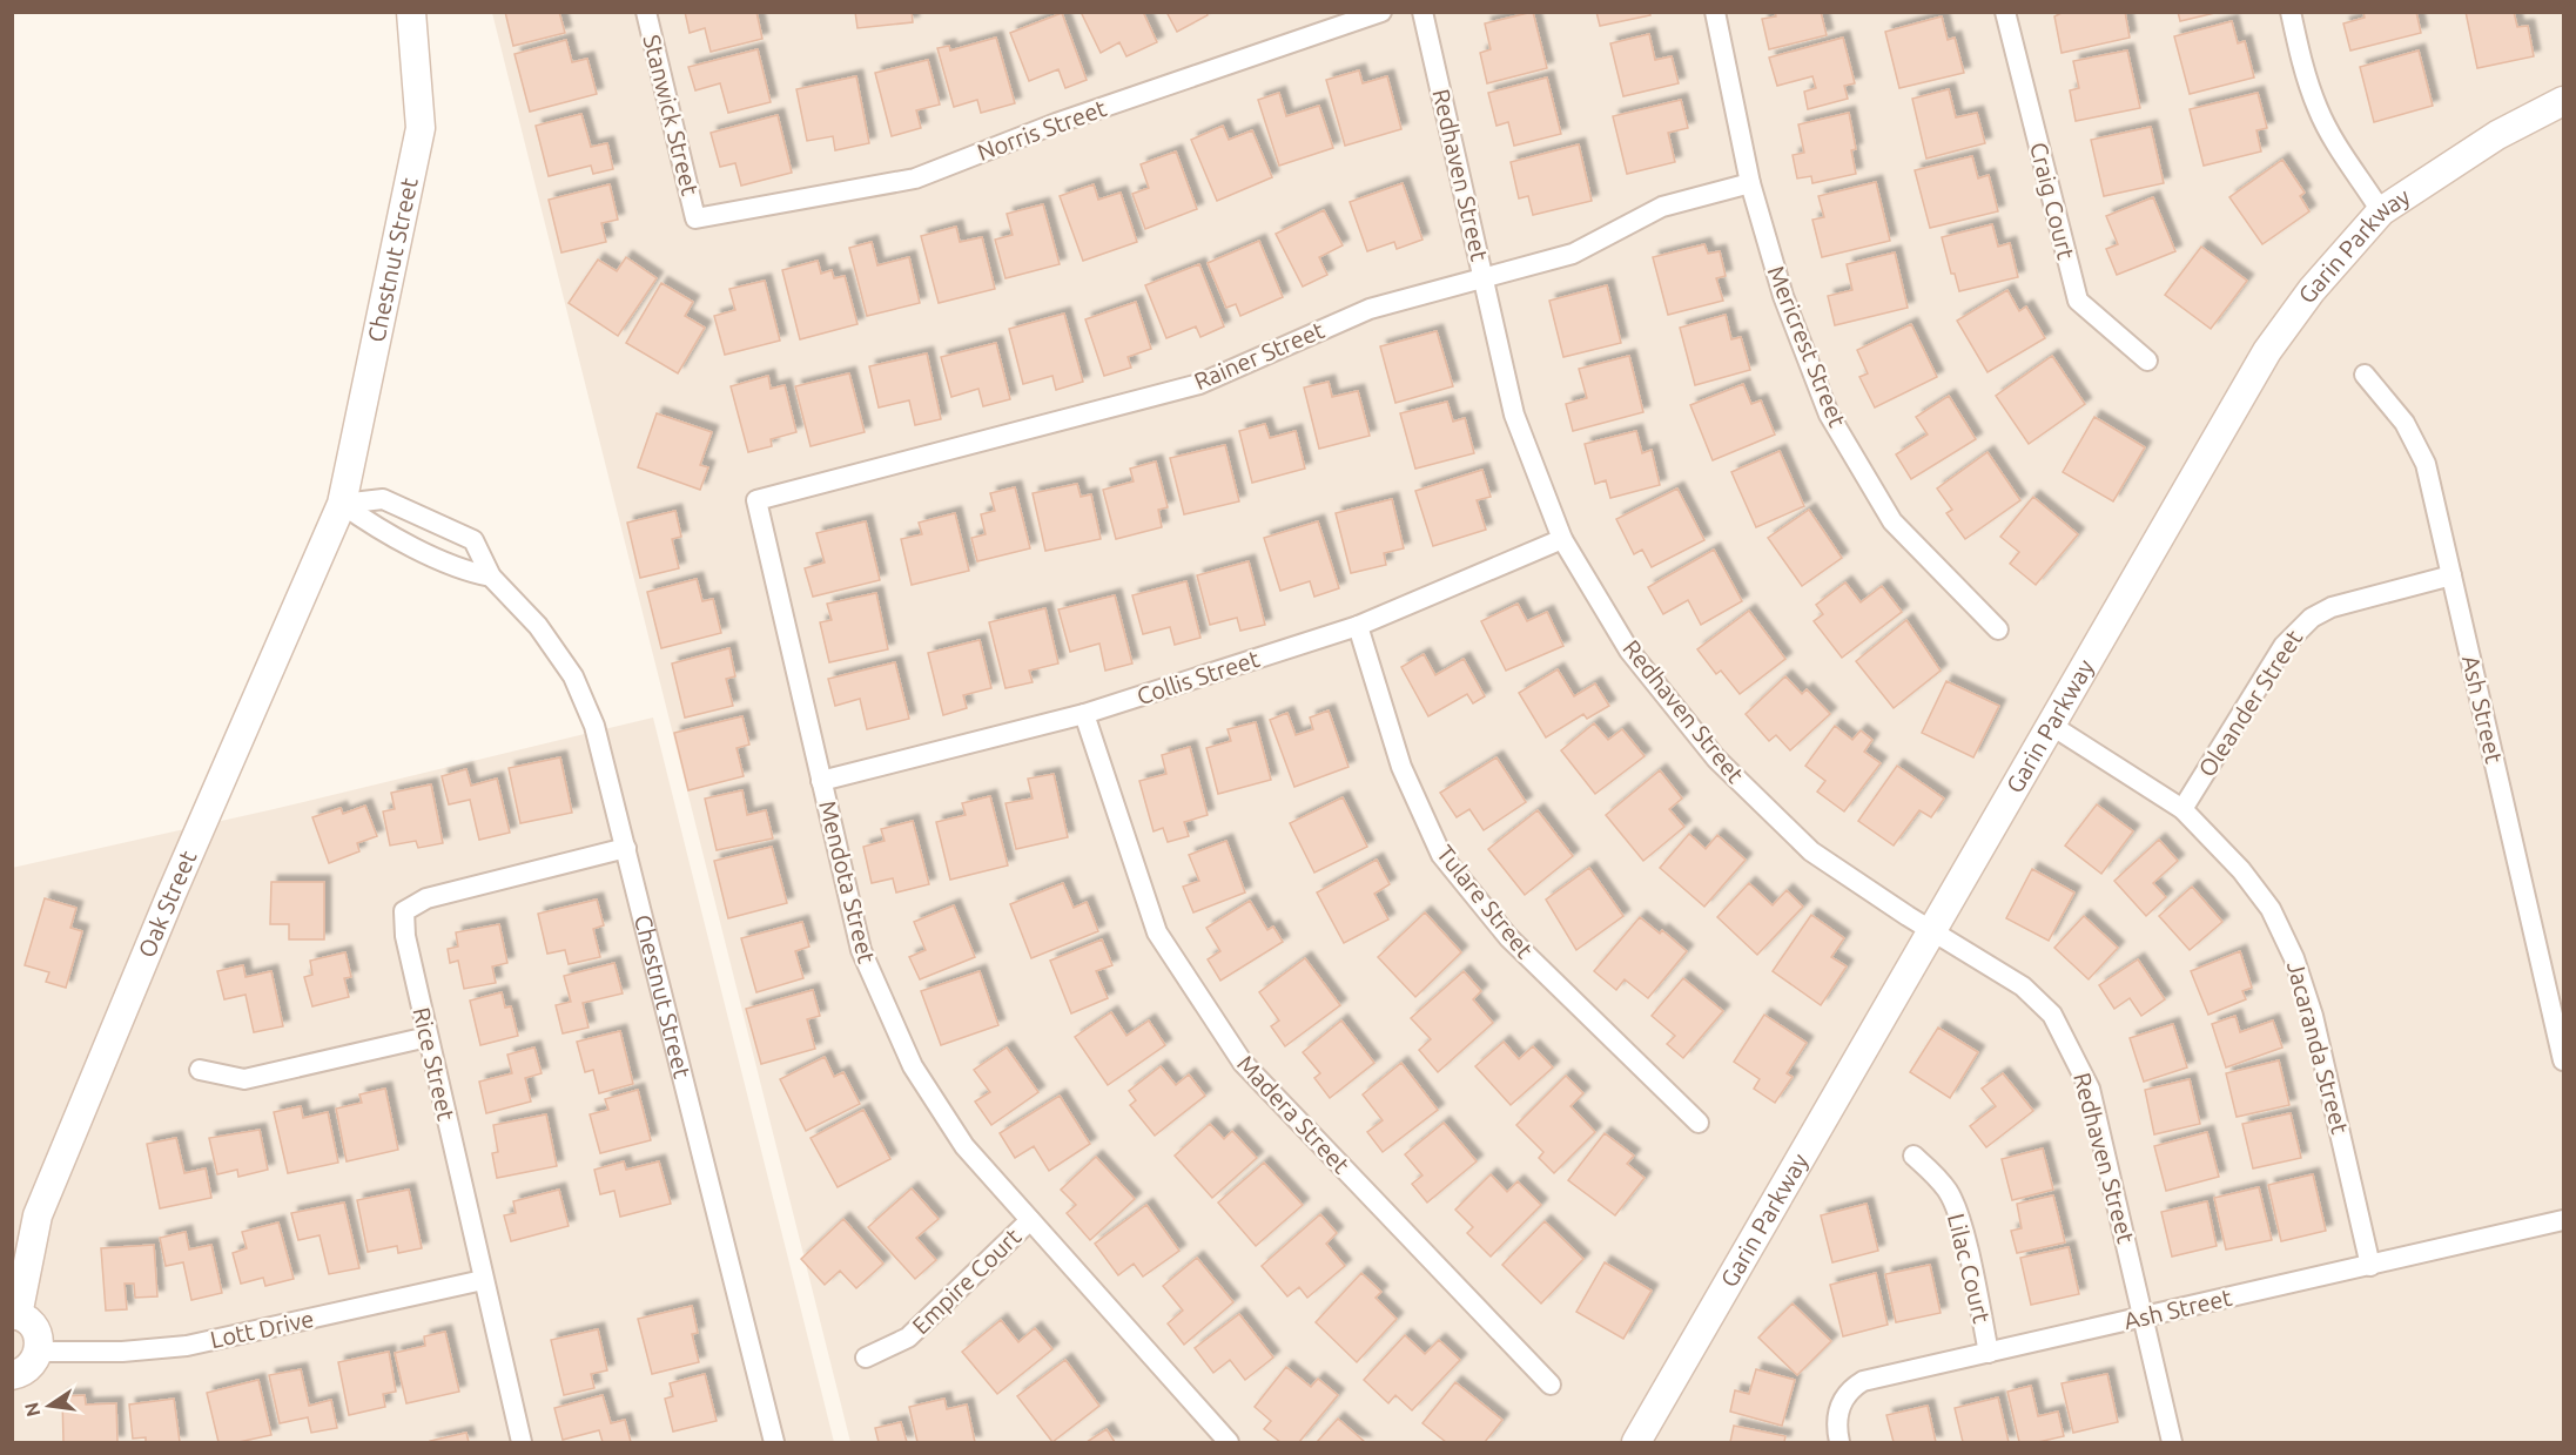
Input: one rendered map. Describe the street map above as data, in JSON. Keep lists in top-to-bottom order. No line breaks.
{"streets":{"street":["Stanwick Street","Norris Street","Redhaven Street","Craig Court","Garin Parkway","Chestnut Street","Mericrest Street","Rainer Street","Collis Street","Oleander Street","Ash Street","Mendota Street","Tulare Street","Oak Street","Jacaranda Street","Rice Street","Madera Street","Lilac Court","Empire Court","Lott Drive"]},"crossings":[["Stanwick Street","Norris Street"],["Redhaven Street","Garin Parkway"],["Redhaven Street","Rainer Street"],["Redhaven Street","Collis Street"],["Redhaven Street","Ash Street"],["Garin Parkway","Jacaranda Street"],["Chestnut Street","Oak Street"],["Chestnut Street","Rice Street"],["Mericrest Street","Rainer Street"],["Rainer Street","Mendota Street"],["Collis Street","Mendota Street"],["Collis Street","Tulare Street"],["Collis Street","Madera Street"],["Oleander Street","Ash Street"],["Oleander Street","Jacaranda Street"],["Ash Street","Jacaranda Street"],["Ash Street","Lilac Court"],["Mendota Street","Empire Court"],["Rice Street","Lott Drive"]],"north":"left"}
